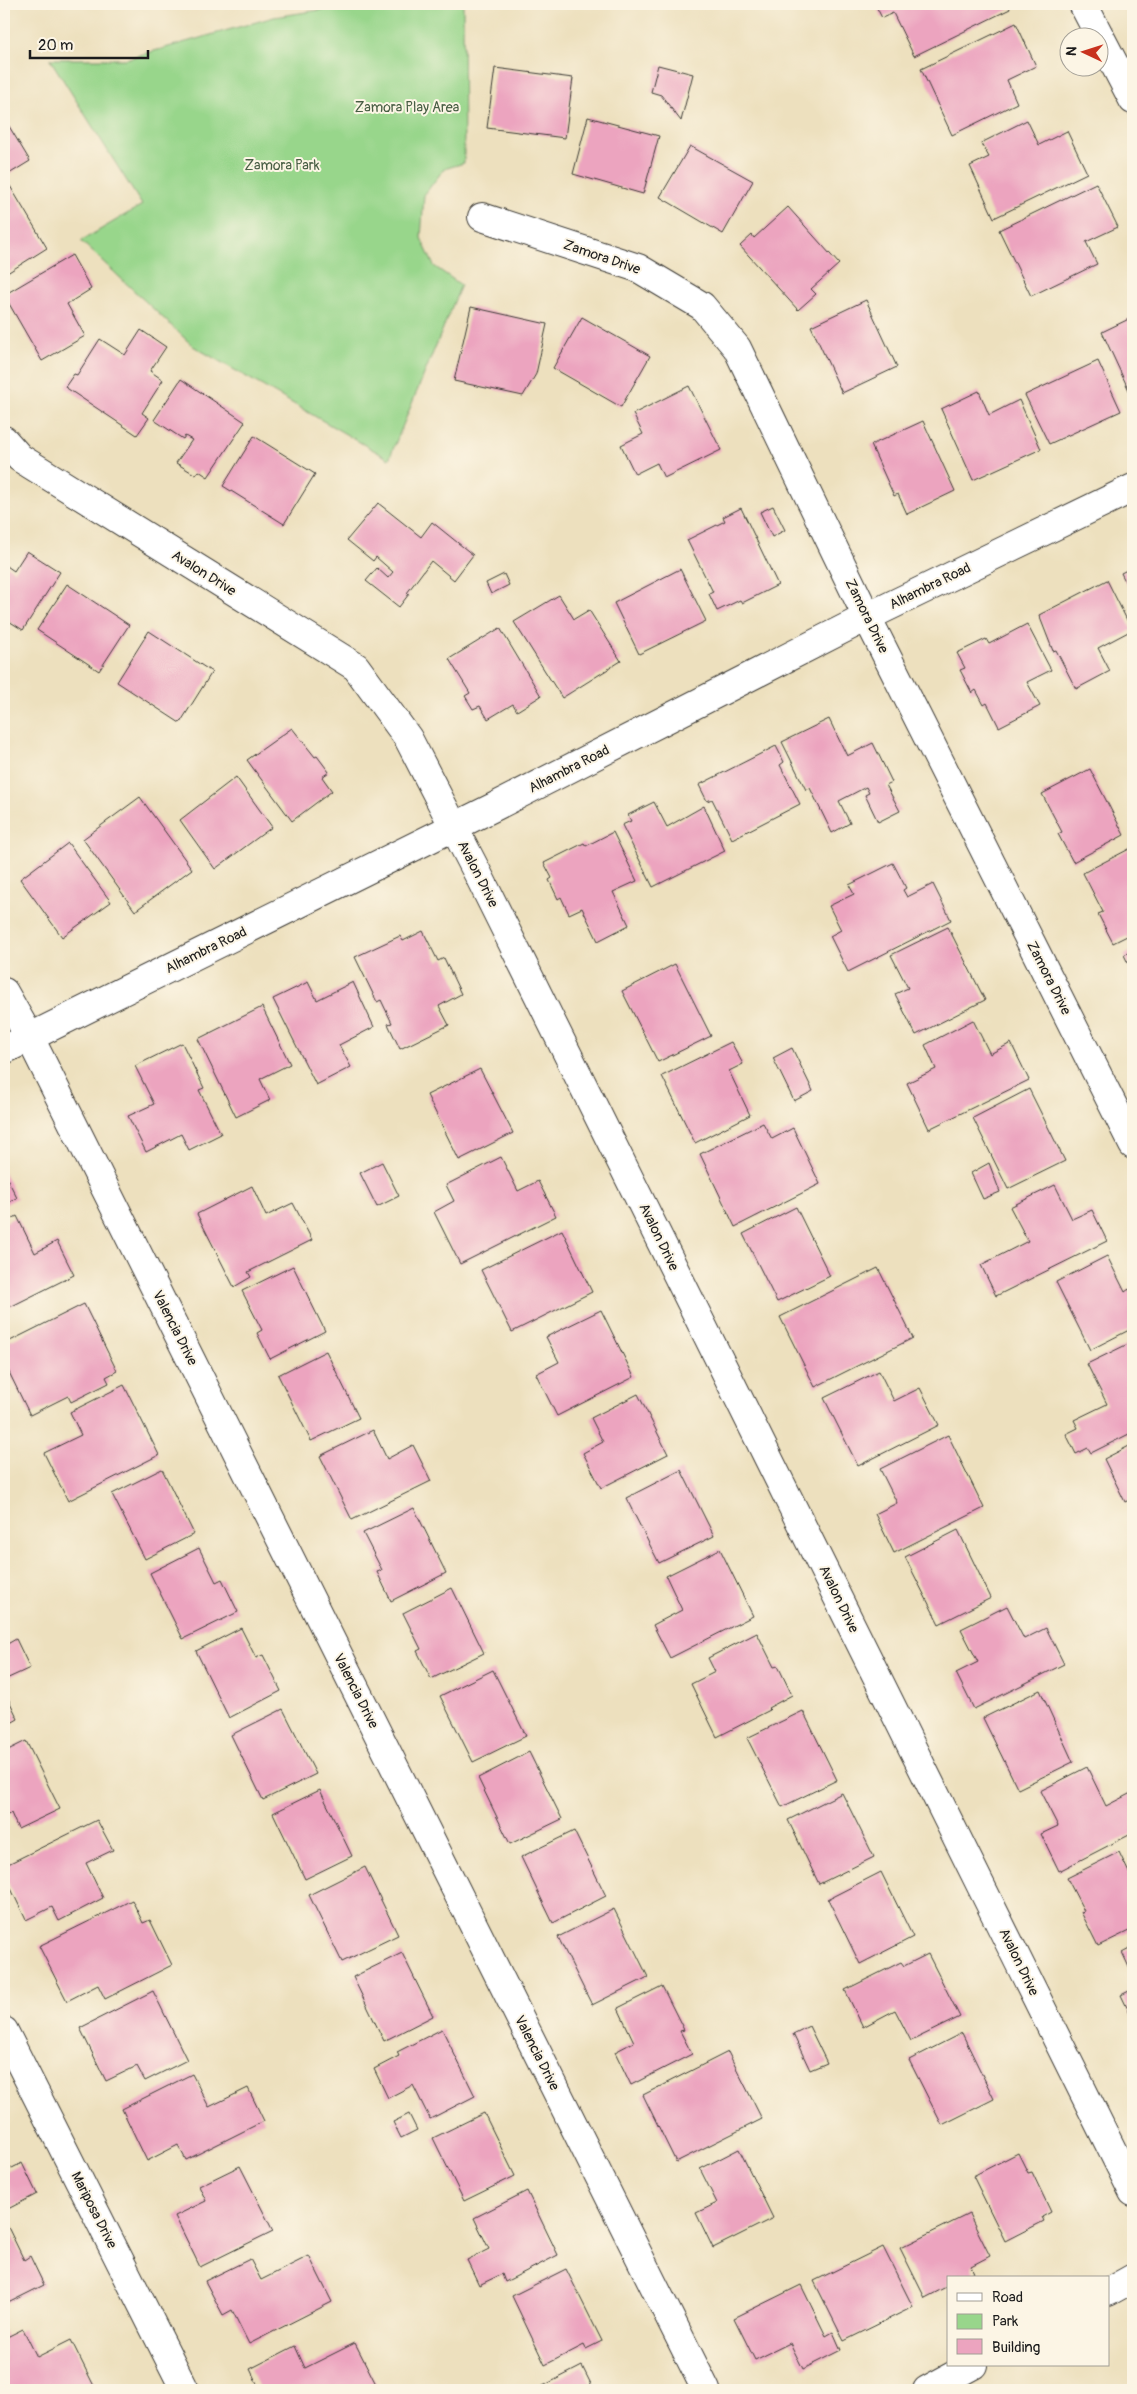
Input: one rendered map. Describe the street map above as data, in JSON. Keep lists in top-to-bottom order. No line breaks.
{"streets":{"street":["Zamora Drive","Avalon Drive","Alhambra Road","Valencia Drive","Mariposa Drive"]},"crossings":[["Zamora Drive","Alhambra Road"],["Avalon Drive","Alhambra Road"],["Alhambra Road","Valencia Drive"]],"parks":["Zamora Play Area","Zamora Park"],"legend":["Road","Park","Building"],"scale_bar":"20 m","north":"left"}
